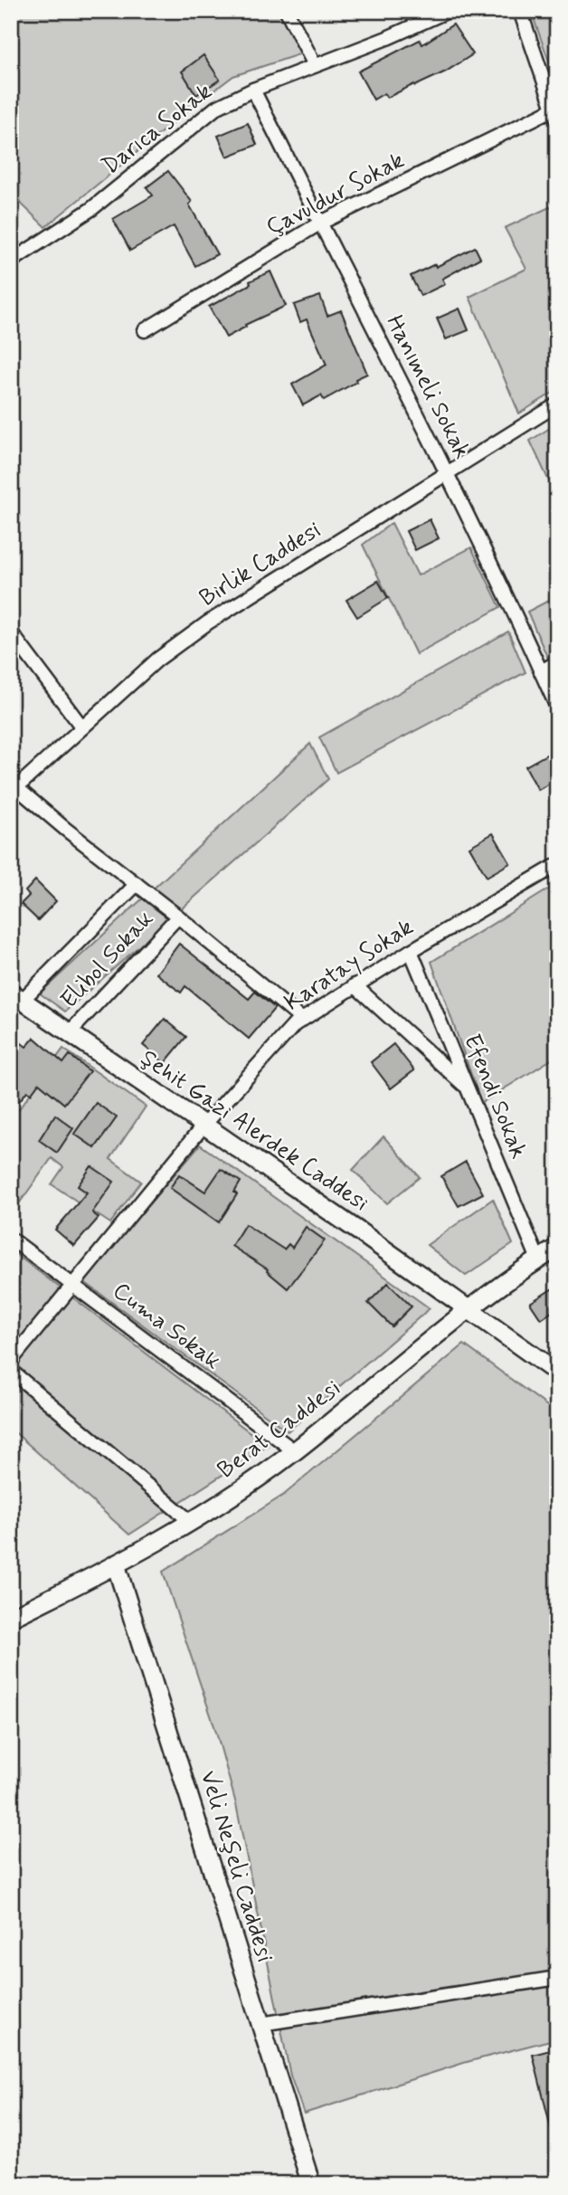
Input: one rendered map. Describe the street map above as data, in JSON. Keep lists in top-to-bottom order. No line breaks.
{"streets":{"street":["Darıca Sokak","Çavuldur Sokak","Hanımeli Sokak","Birlik Caddesi","Elibol Sokak","Karatay Sokak","Efendi Sokak","Şehit Gazi Alerdek Caddesi","Cuma Sokak","Berat Caddesi","Veli Neşeli Caddesi"]},"crossings":[["Darıca Sokak","Hanımeli Sokak"],["Çavuldur Sokak","Hanımeli Sokak"],["Hanımeli Sokak","Birlik Caddesi"],["Elibol Sokak","Şehit Gazi Alerdek Caddesi"],["Karatay Sokak","Efendi Sokak"],["Karatay Sokak","Şehit Gazi Alerdek Caddesi"],["Karatay Sokak","Cuma Sokak"],["Efendi Sokak","Berat Caddesi"],["Şehit Gazi Alerdek Caddesi","Berat Caddesi"],["Cuma Sokak","Berat Caddesi"],["Berat Caddesi","Veli Neşeli Caddesi"]]}
